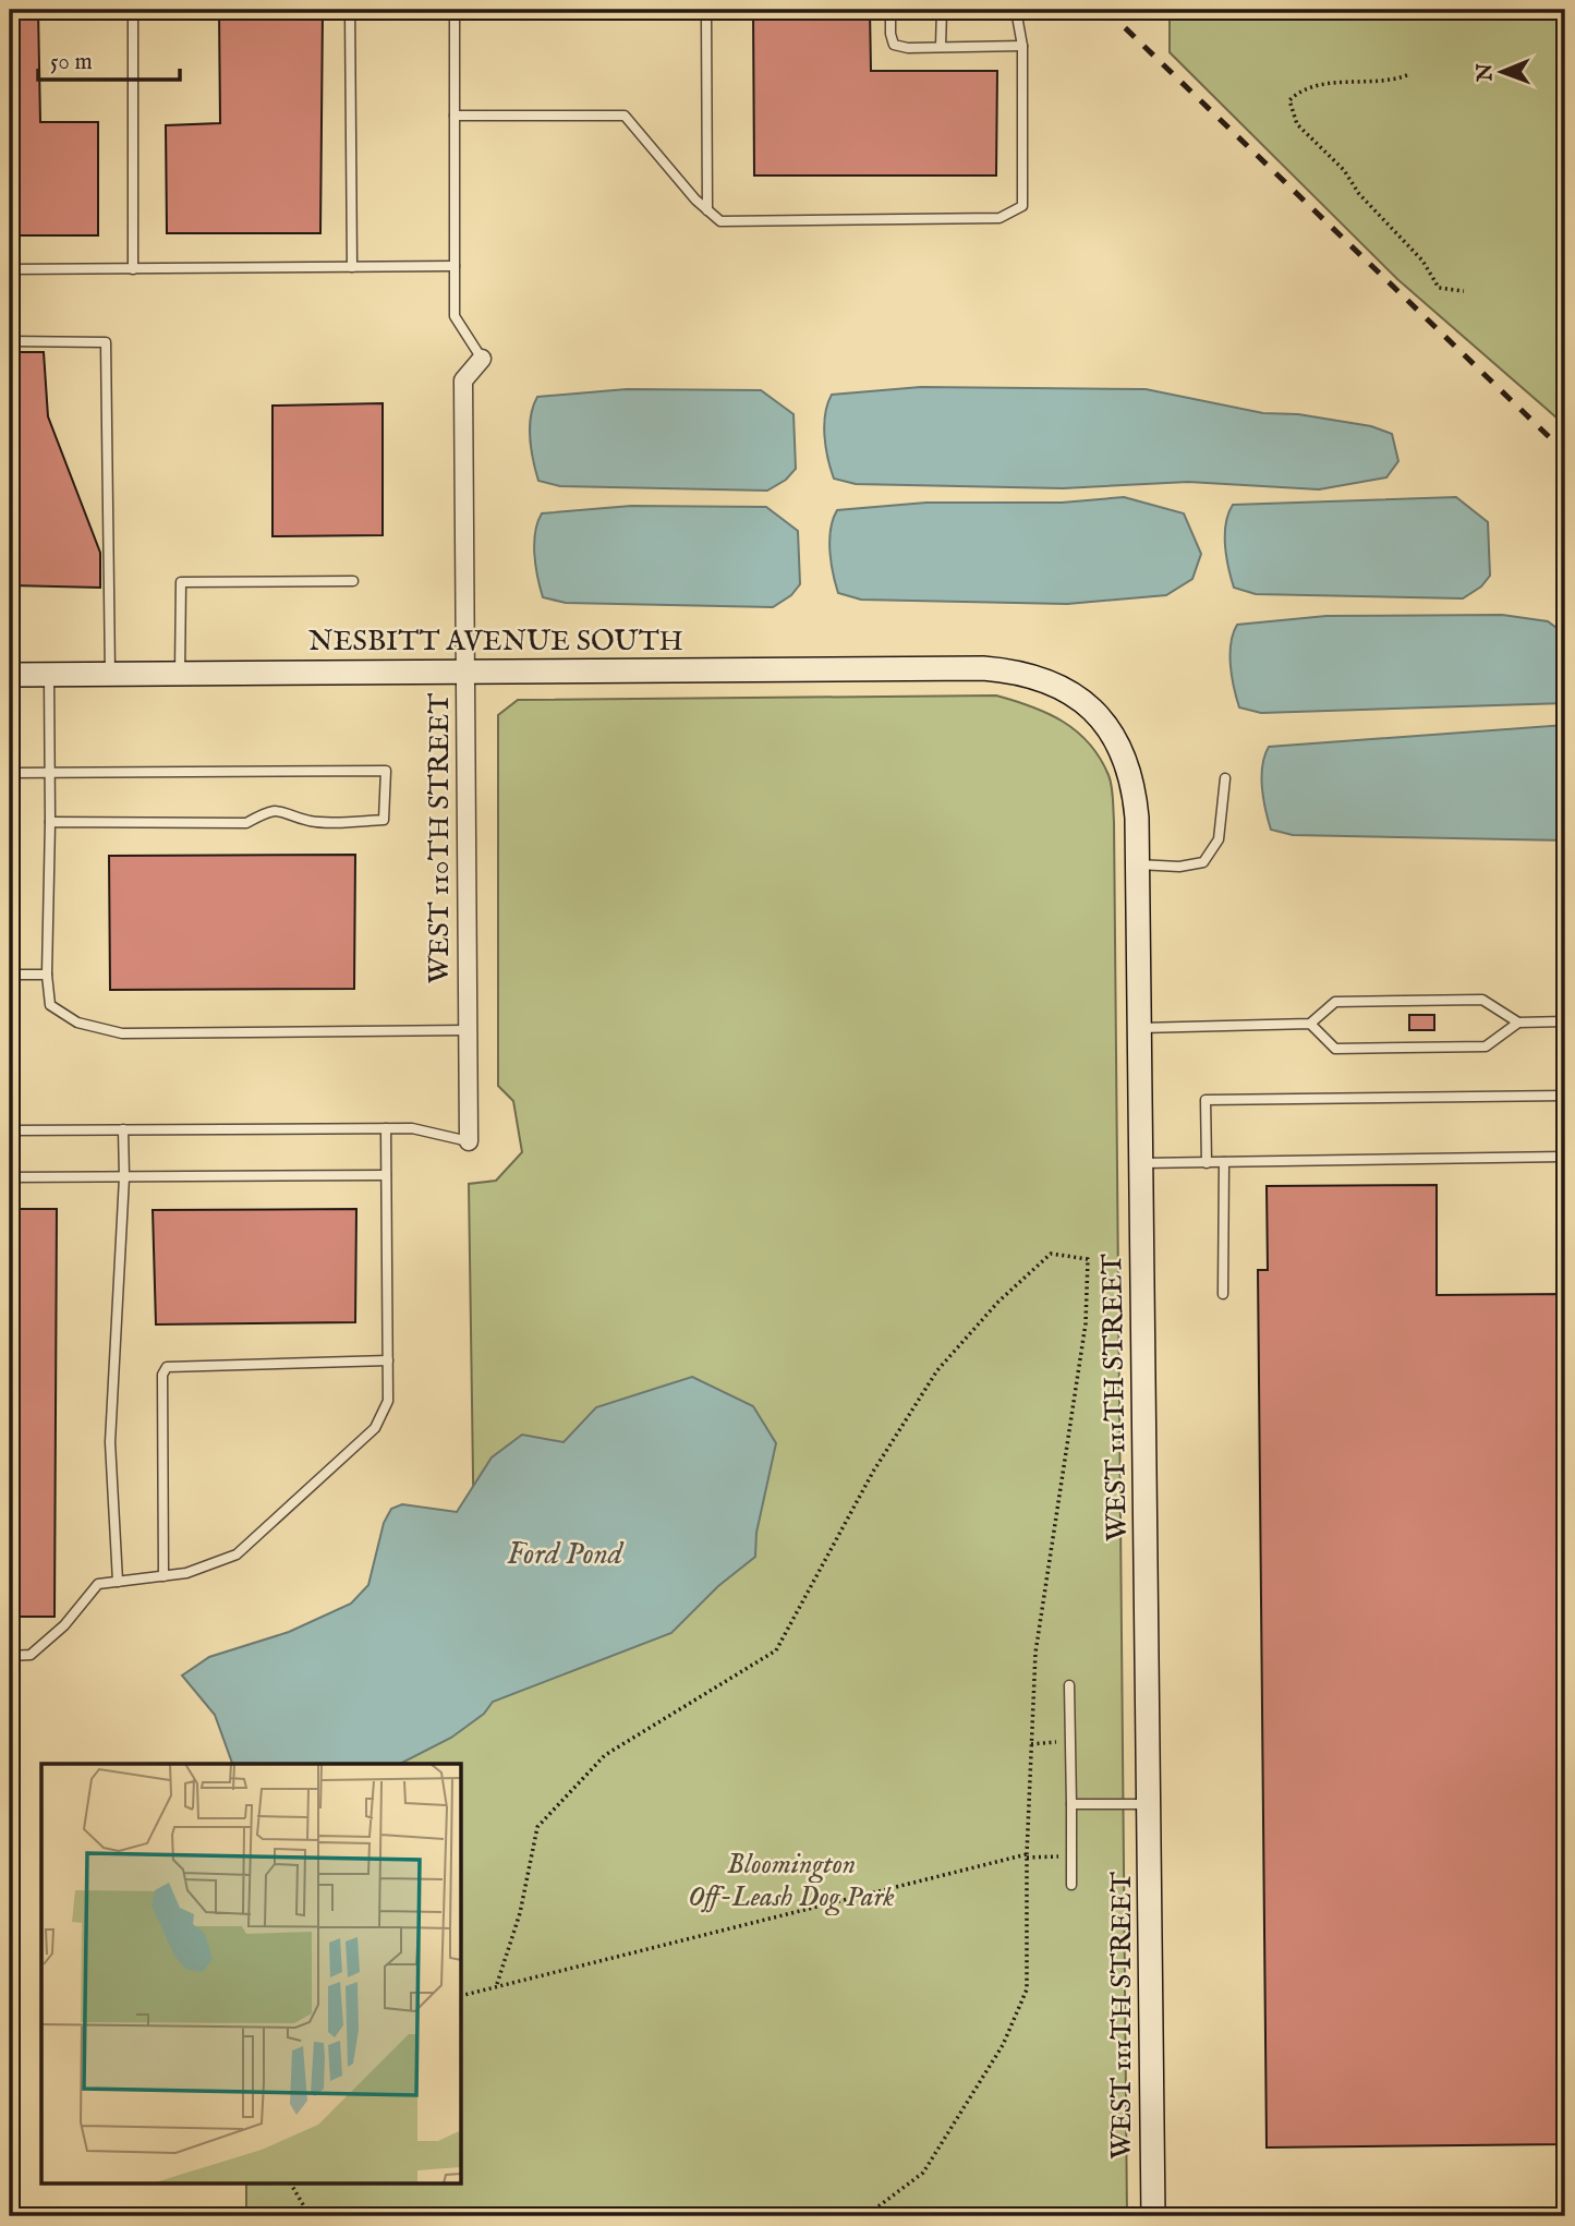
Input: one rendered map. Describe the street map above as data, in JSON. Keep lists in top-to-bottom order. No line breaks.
{"streets":{"street":["NESBITT AVENUE SOUTH","WEST 110TH STREET","WEST 111TH STREET"]},"crossings":[["NESBITT AVENUE SOUTH","WEST 110TH STREET"],["NESBITT AVENUE SOUTH","WEST 111TH STREET"]],"water":["Ford Pond"],"parks":["Bloomington Off-Leash Dog Park"],"scale_bar":"50 m","north":"left"}
